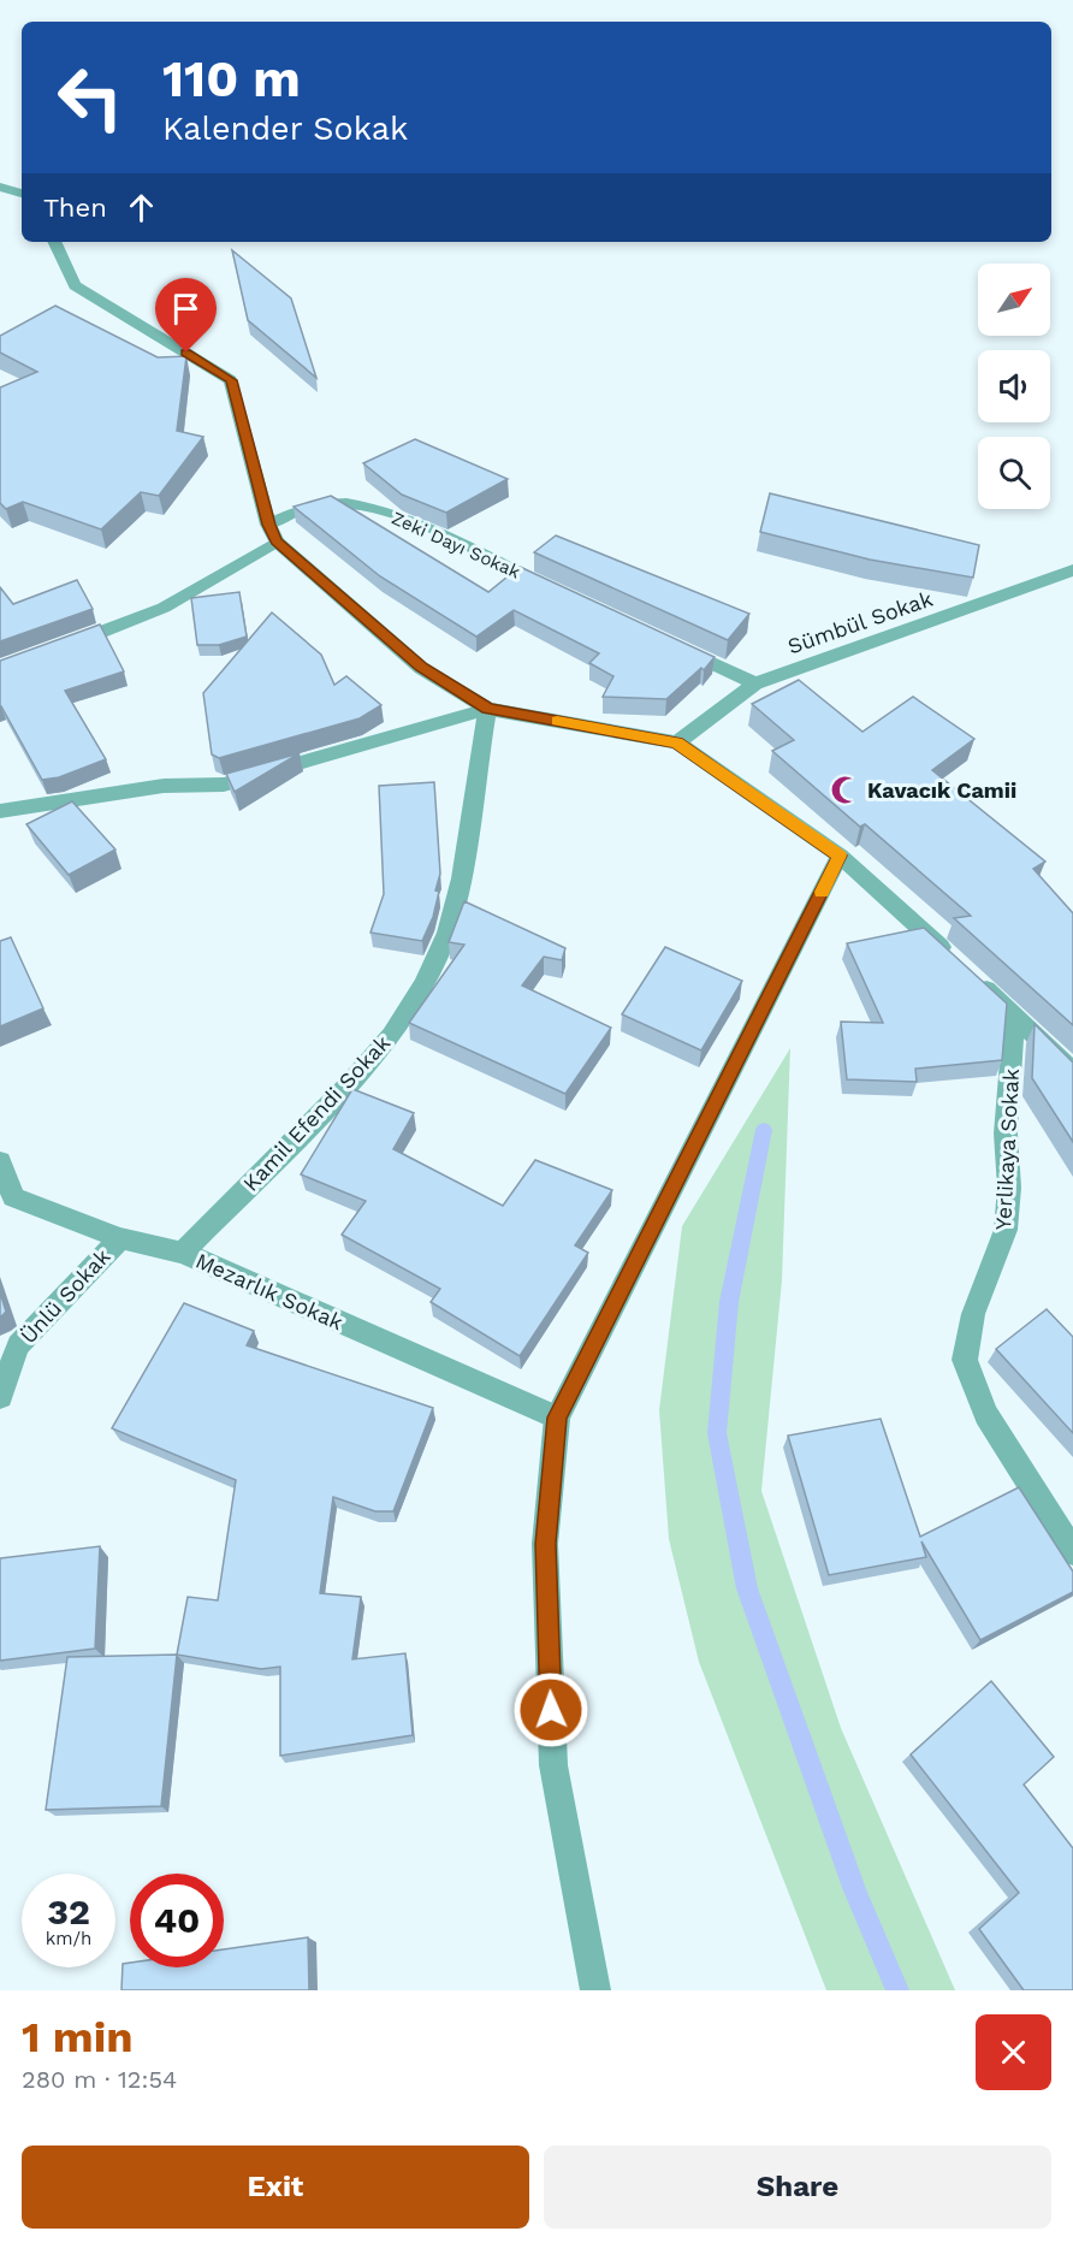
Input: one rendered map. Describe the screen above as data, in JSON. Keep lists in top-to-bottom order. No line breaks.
{"streets":{"street":["Zeki Dayı Sokak","Sümbül Sokak","Kamil Efendi Sokak","Yerlikaya Sokak","Mezarlık Sokak","Ünlü Sokak"]},"crossings":[["Kamil Efendi Sokak","Mezarlık Sokak"],["Mezarlık Sokak","Ünlü Sokak"]],"places":{"mosque":["Kavacık Camii"]},"north":"top right","page":{"turn":["110 m","Kalender Sokak"],"then":"Then","speed":"32 km/h","limit":"40","heading":["1 min","280 m · 12:54"],"buttons":["Exit","Share"]}}
